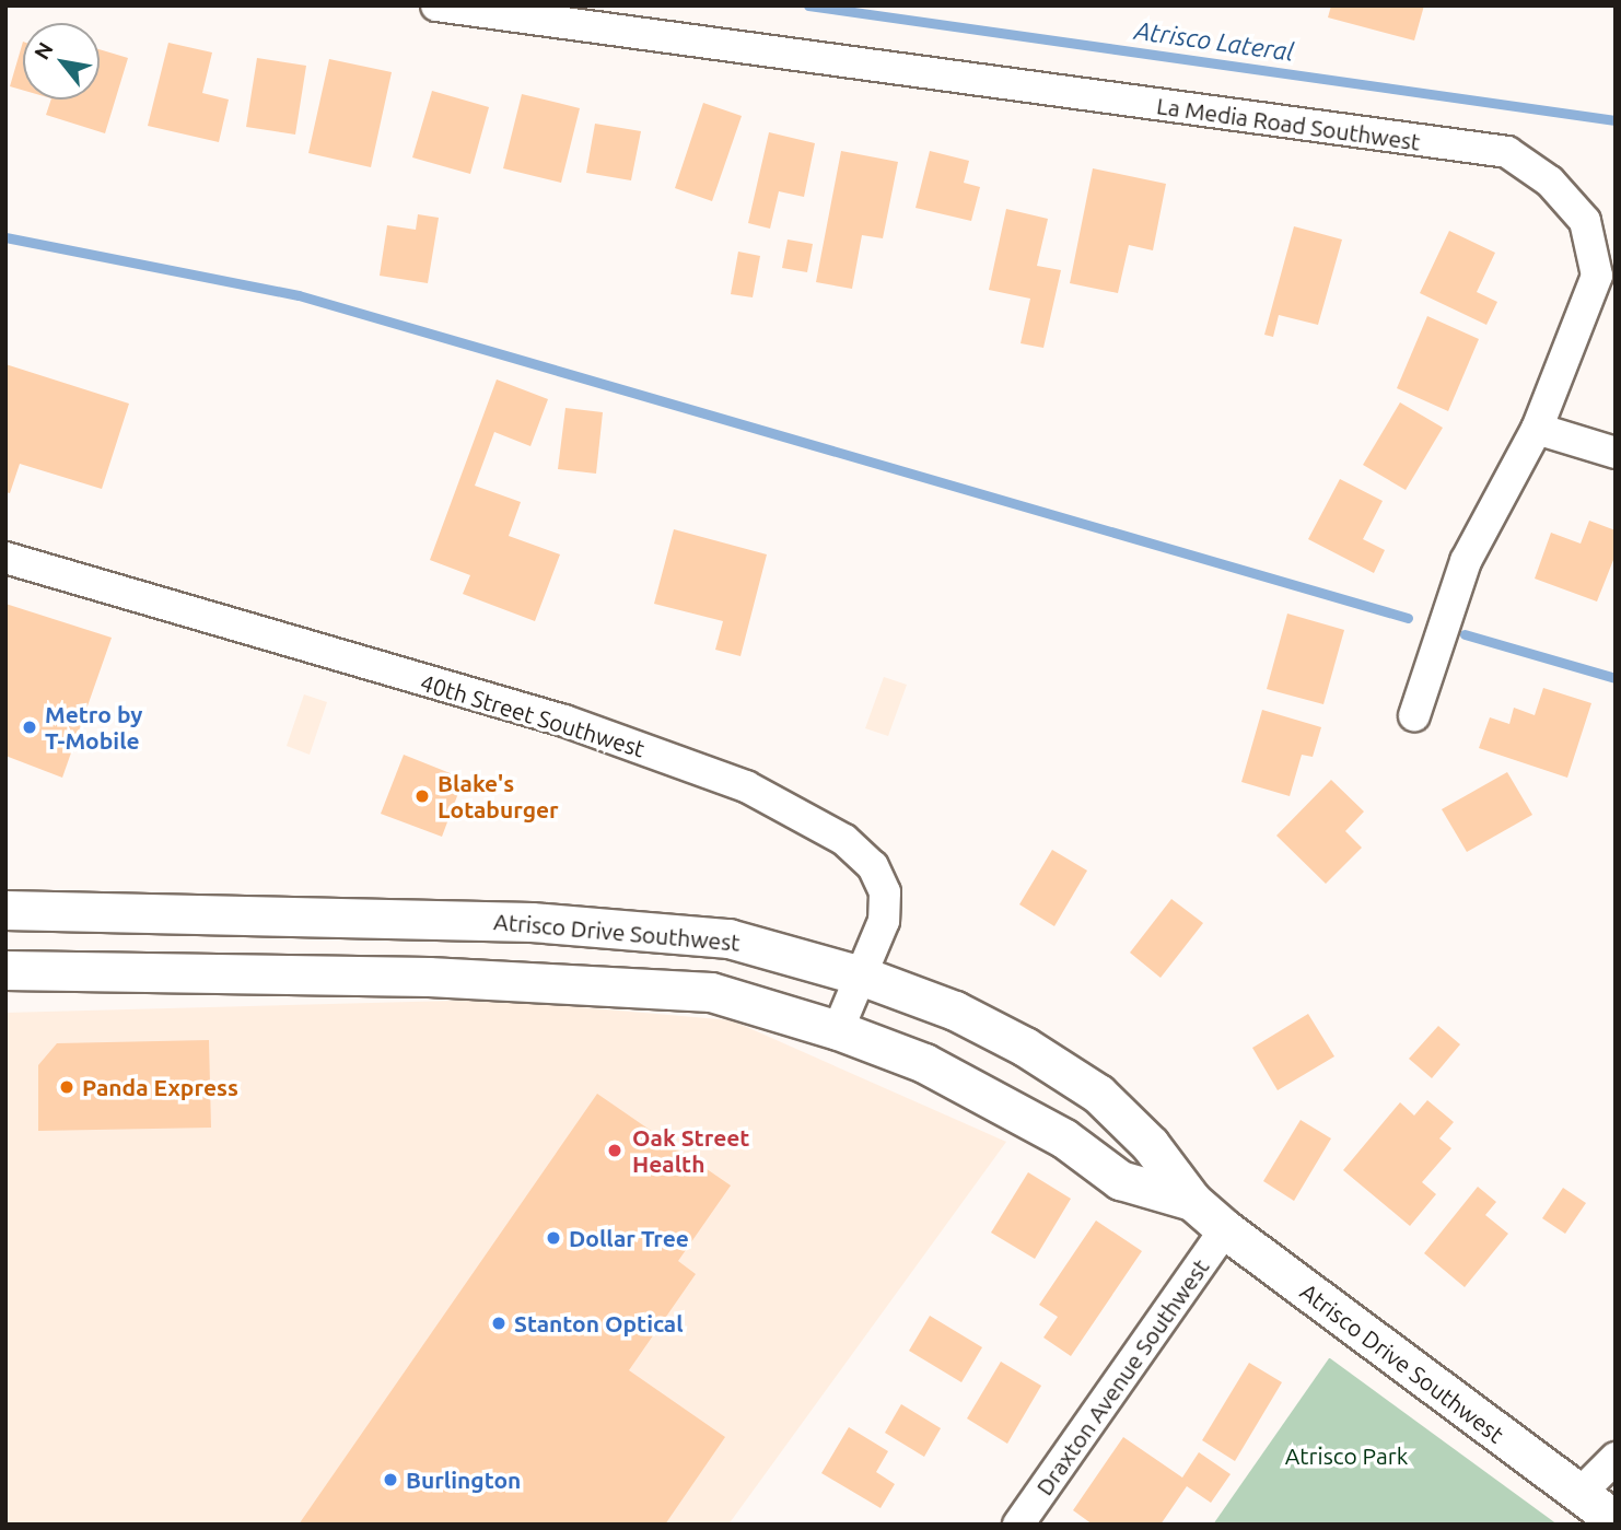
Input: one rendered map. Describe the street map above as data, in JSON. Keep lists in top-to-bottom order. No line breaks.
{"streets":{"main road":["Atrisco Drive Southwest"],"street":["La Media Road Southwest","40th Street Southwest","Draxton Avenue Southwest"]},"crossings":[["40th Street Southwest","Atrisco Drive Southwest"],["Atrisco Drive Southwest","Draxton Avenue Southwest"]],"water":["Atrisco Lateral"],"parks":["Atrisco Park"],"places":["Metro by T-Mobile","Blake's Lotaburger","Panda Express","Oak Street Health","Dollar Tree","Stanton Optical","Burlington"],"north":"top left"}
